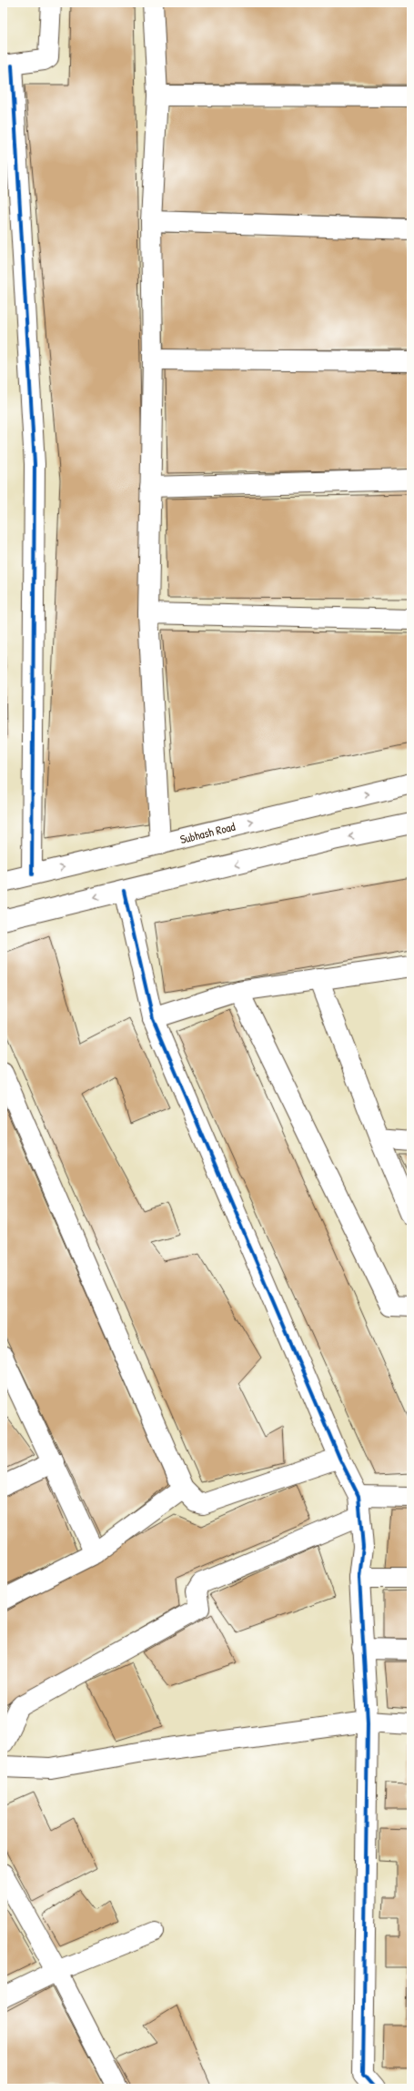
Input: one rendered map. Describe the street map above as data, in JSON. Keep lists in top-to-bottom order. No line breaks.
{"streets":{"street":["Subhash Road"]}}
